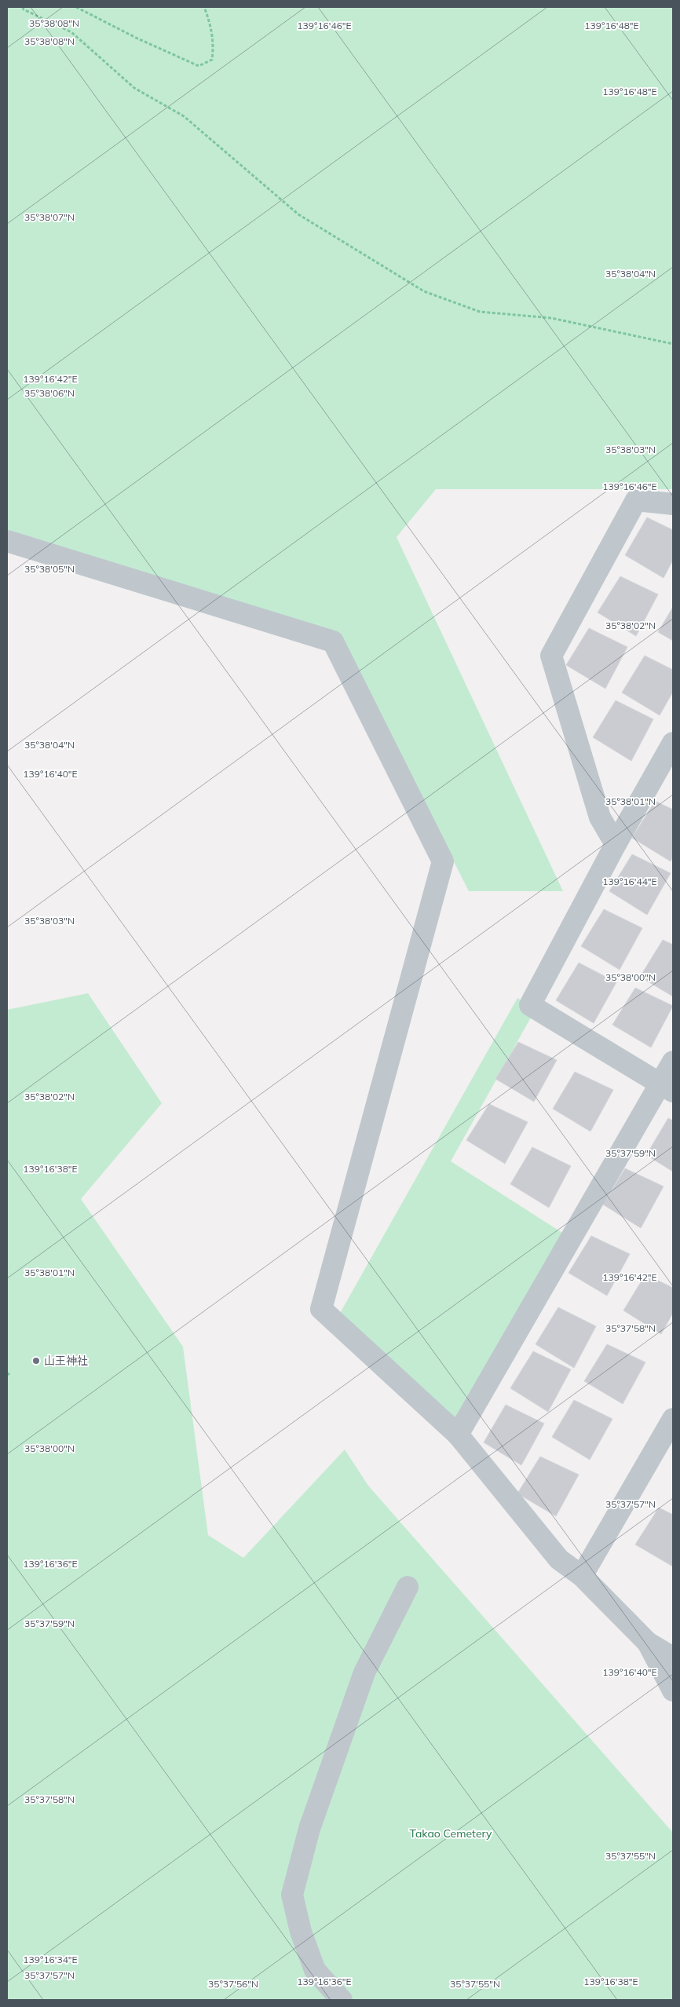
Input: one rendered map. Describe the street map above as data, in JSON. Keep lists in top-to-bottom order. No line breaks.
{"parks":["Takao Cemetery"],"places":["山王神社"],"coordinates":["35°38'08\"N","139°16'46\"E","139°16'48\"E","35°38'07\"N","35°38'04\"N","139°16'42\"E","35°38'06\"N","35°38'03\"N","35°38'05\"N","35°38'02\"N","139°16'40\"E","35°38'01\"N","139°16'44\"E","35°38'00\"N","35°37'59\"N","139°16'38\"E","35°37'58\"N","35°37'57\"N","139°16'36\"E","35°37'55\"N","139°16'34\"E","35°37'56\"N"]}
